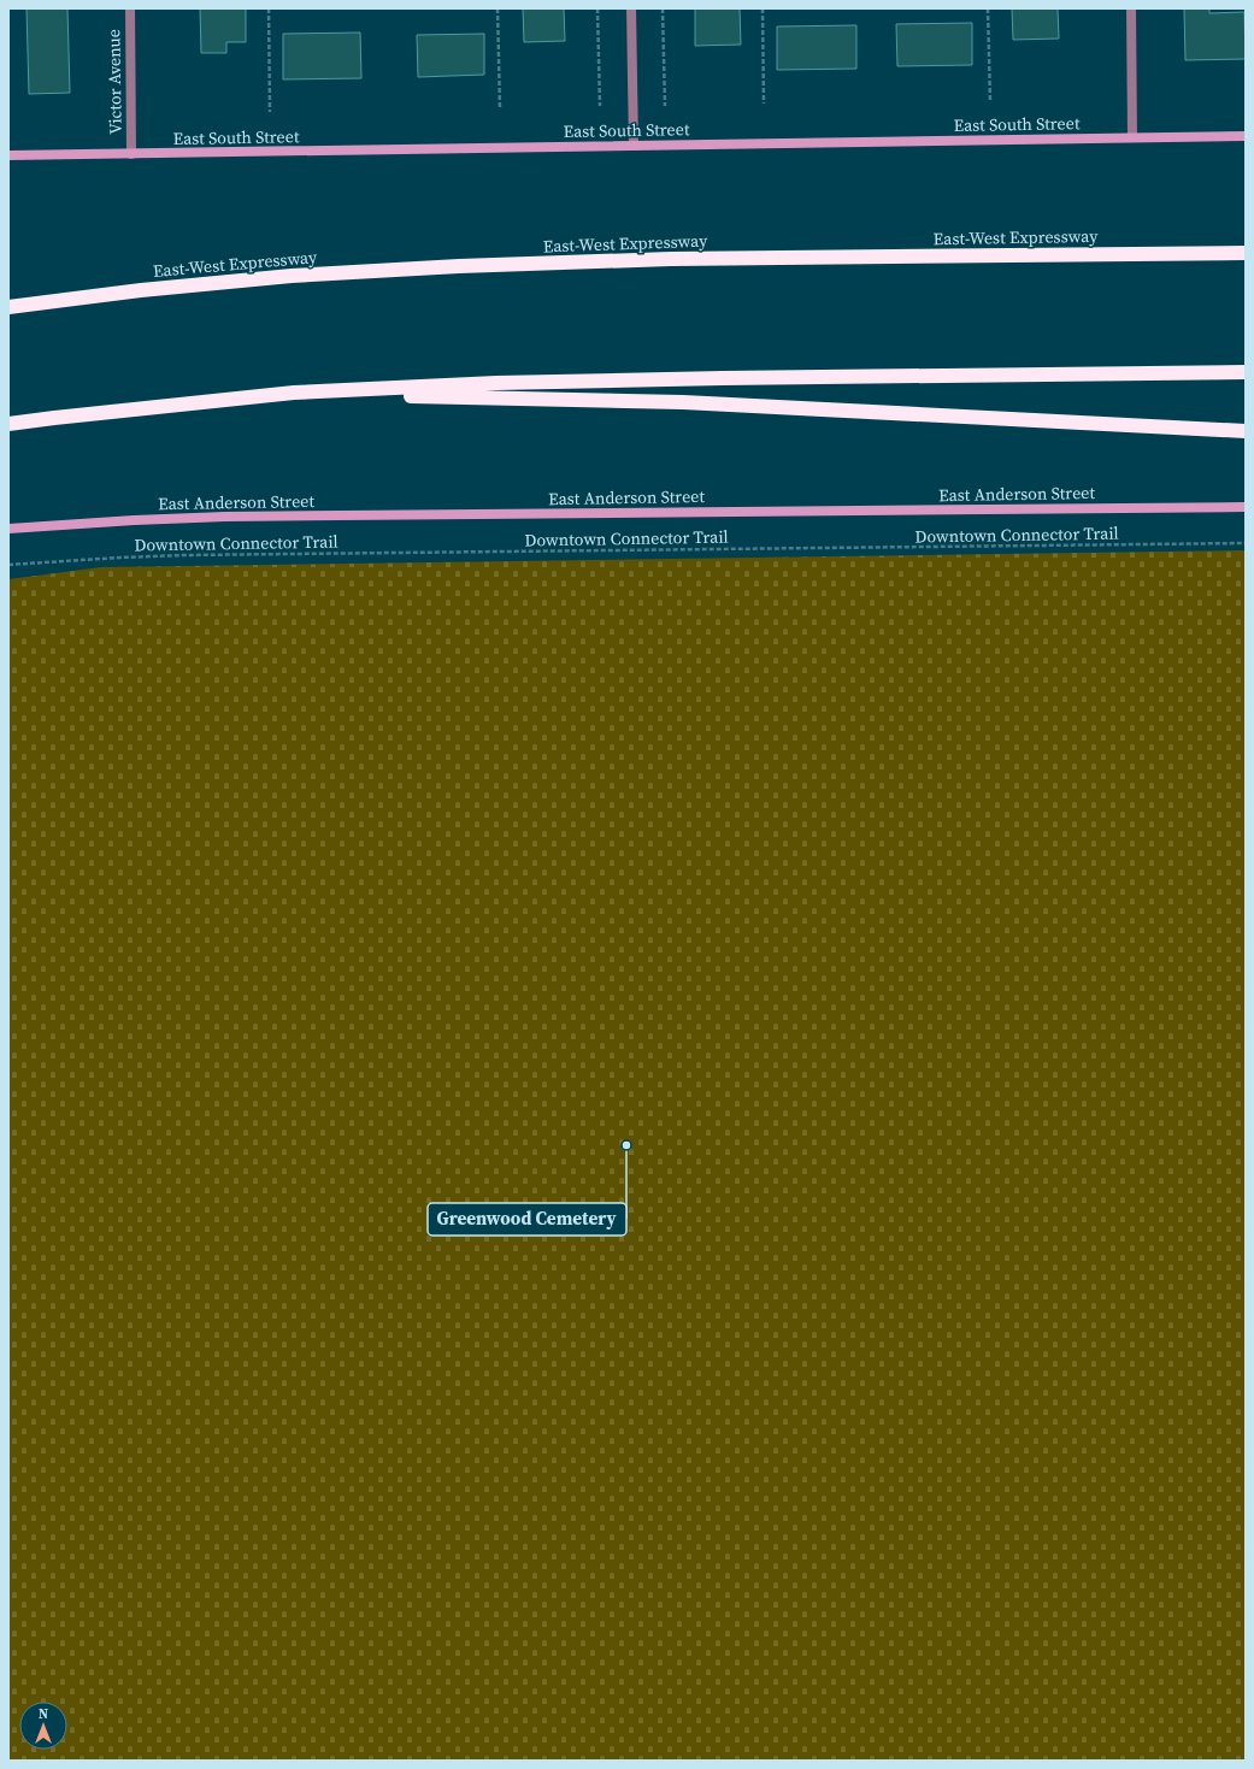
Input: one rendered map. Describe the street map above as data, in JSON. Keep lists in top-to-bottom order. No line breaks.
{"streets":{"highway":["East-West Expressway"],"main road":["East South Street","East Anderson Street"],"street":["Victor Avenue"],"path":["Downtown Connector Trail"]},"crossings":[["Victor Avenue","East South Street"]],"places":["Greenwood Cemetery"],"north":"top"}
